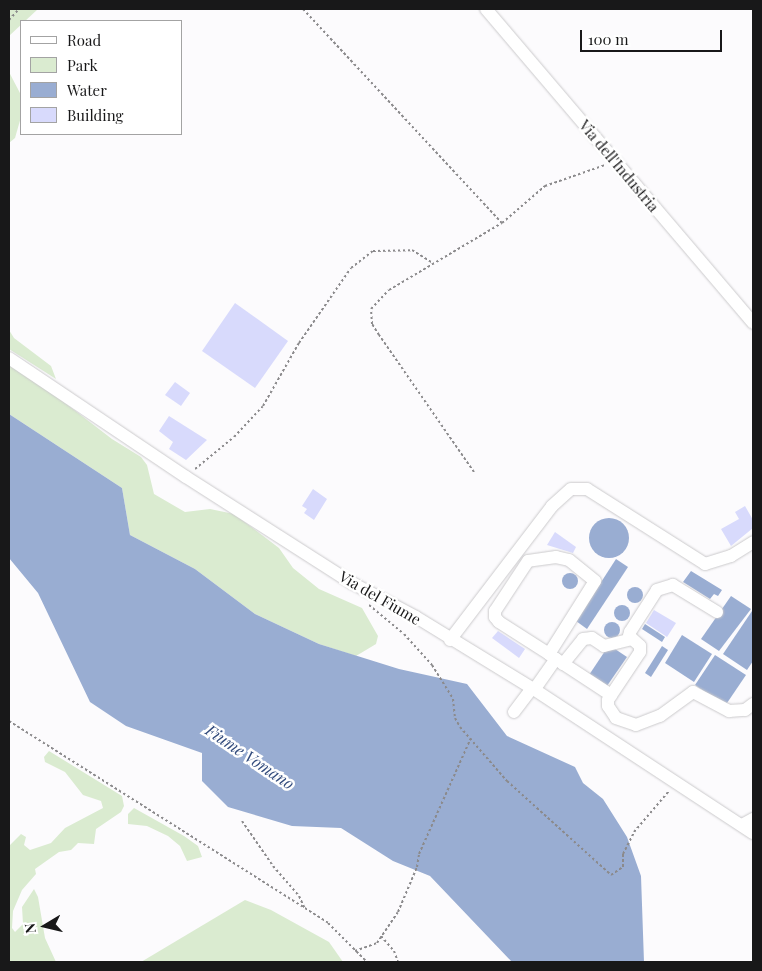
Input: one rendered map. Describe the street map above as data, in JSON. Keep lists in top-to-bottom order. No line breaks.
{"streets":{"street":["Via dell'Industria","Via del Fiume"]},"water":["Fiume Vomano"],"legend":["Road","Park","Water","Building"],"scale_bar":"100 m","north":"left"}
